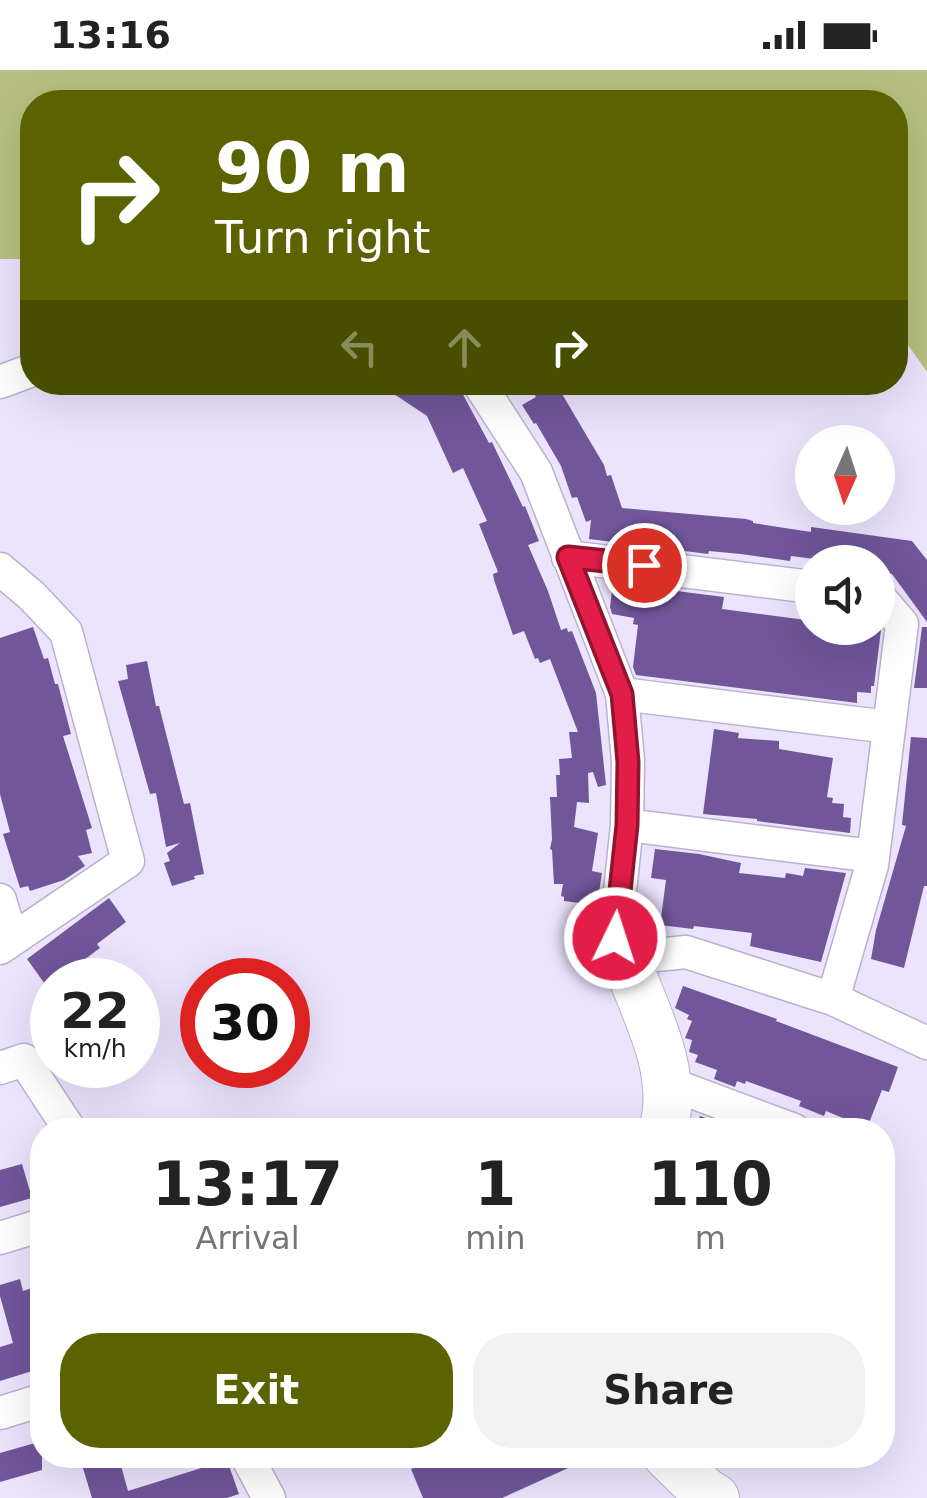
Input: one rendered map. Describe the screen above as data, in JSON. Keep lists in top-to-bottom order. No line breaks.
{"north":"bottom","page":{"status":"13:16","turn":["90 m","Turn right"],"speed":"22 km/h","limit":"30","eta":["13:17","Arrival","1","min","110","m"],"buttons":["Exit","Share"]}}
